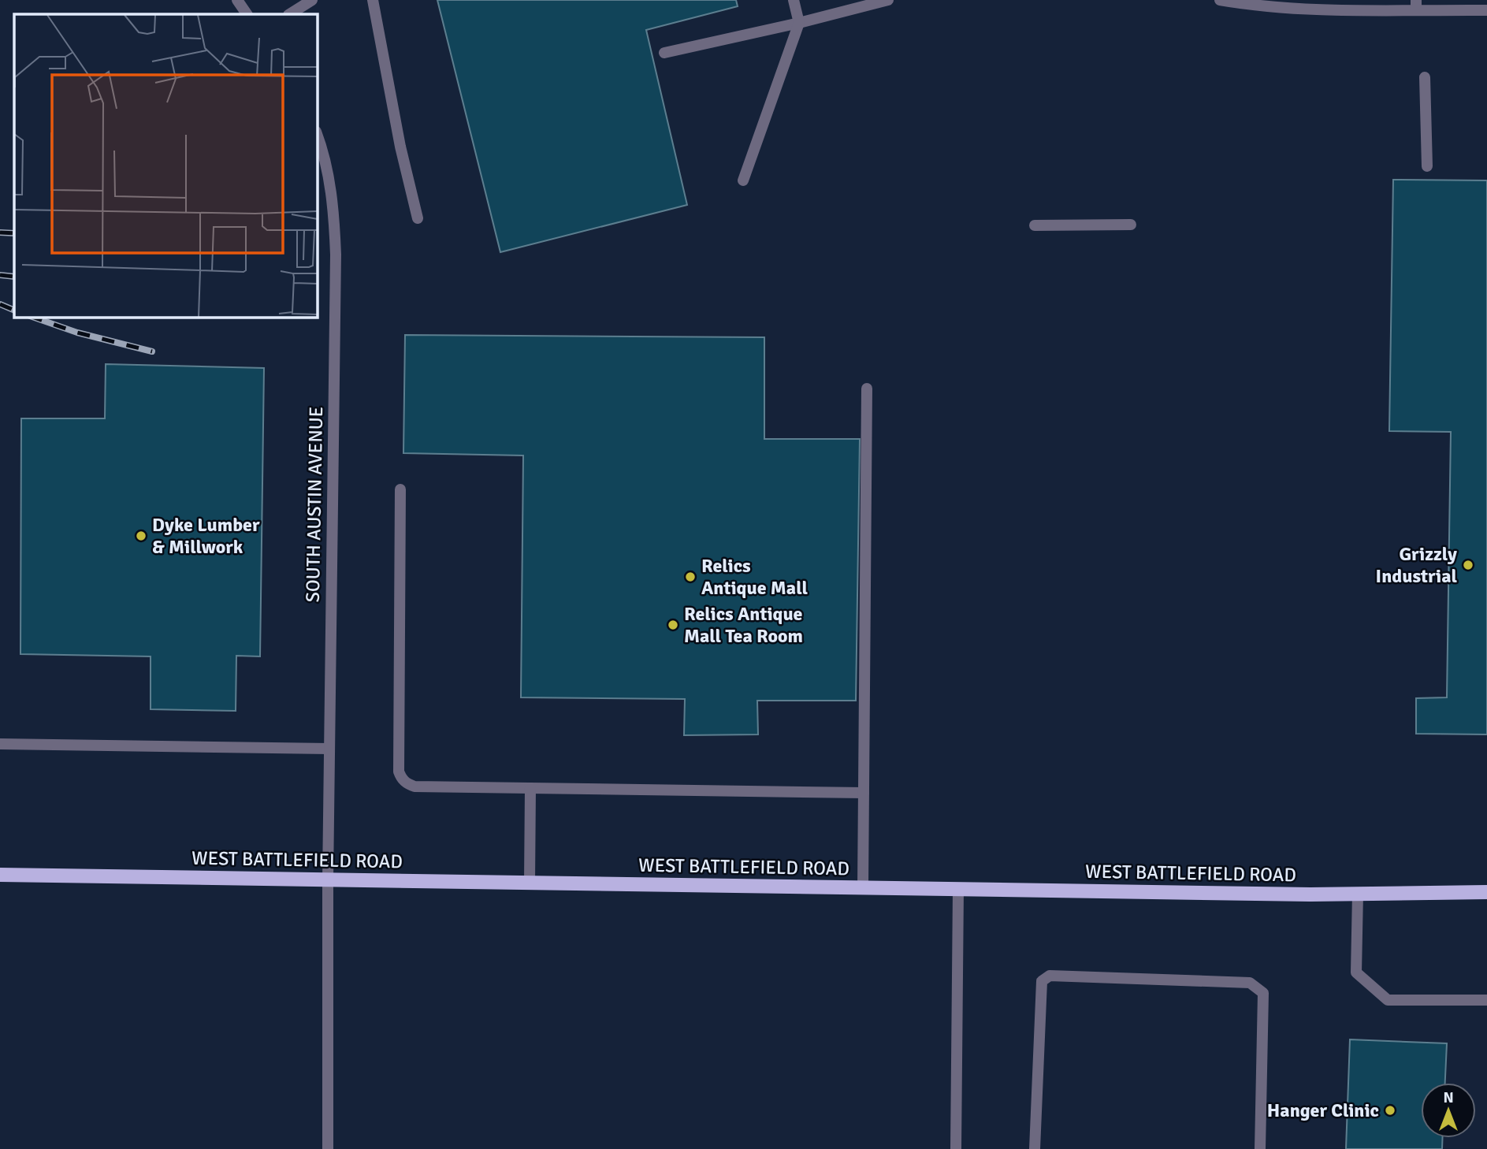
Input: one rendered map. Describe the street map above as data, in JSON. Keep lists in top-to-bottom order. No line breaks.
{"streets":{"main road":["WEST BATTLEFIELD ROAD"],"street":["SOUTH AUSTIN AVENUE"]},"crossings":[["SOUTH AUSTIN AVENUE","WEST BATTLEFIELD ROAD"]],"places":["Dyke Lumber & Millwork","Grizzly Industrial","Relics Antique Mall","Relics Antique Mall Tea Room","Hanger Clinic"],"north":"top"}
